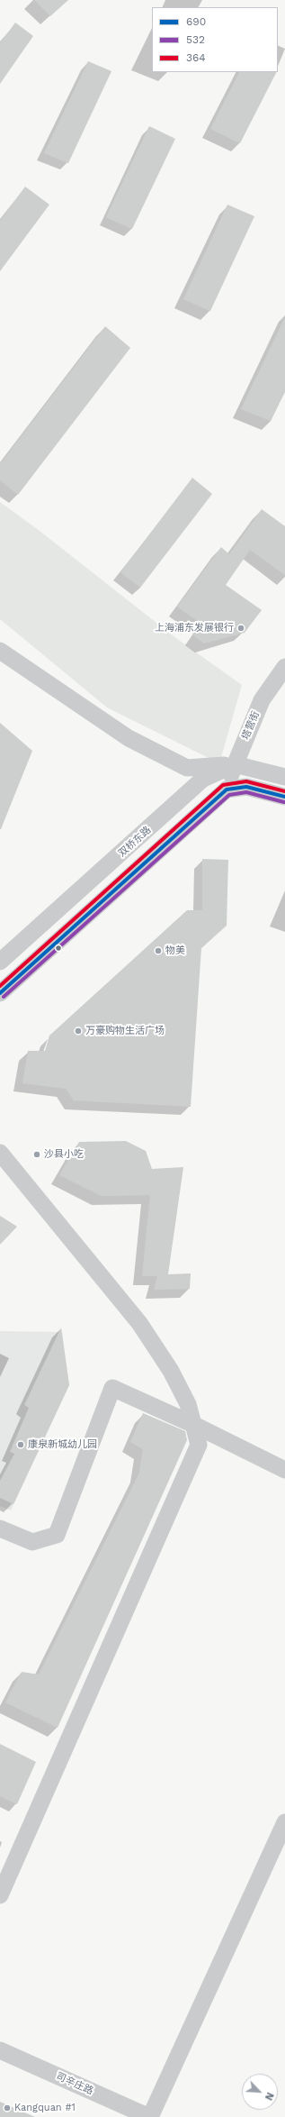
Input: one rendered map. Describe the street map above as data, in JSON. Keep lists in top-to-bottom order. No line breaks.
{"streets":{"street":["塔营街","双桥东路","司辛庄路"]},"crossings":[["塔营街","双桥东路"]],"places":["上海浦东发展银行","物美","万豪购物生活广场","沙县小吃","康泉新城幼儿园","Kangquan #1"],"lines":["transit line 364","transit line 690","transit line 532"],"legend":["690","532","364"],"north":"bottom right"}
